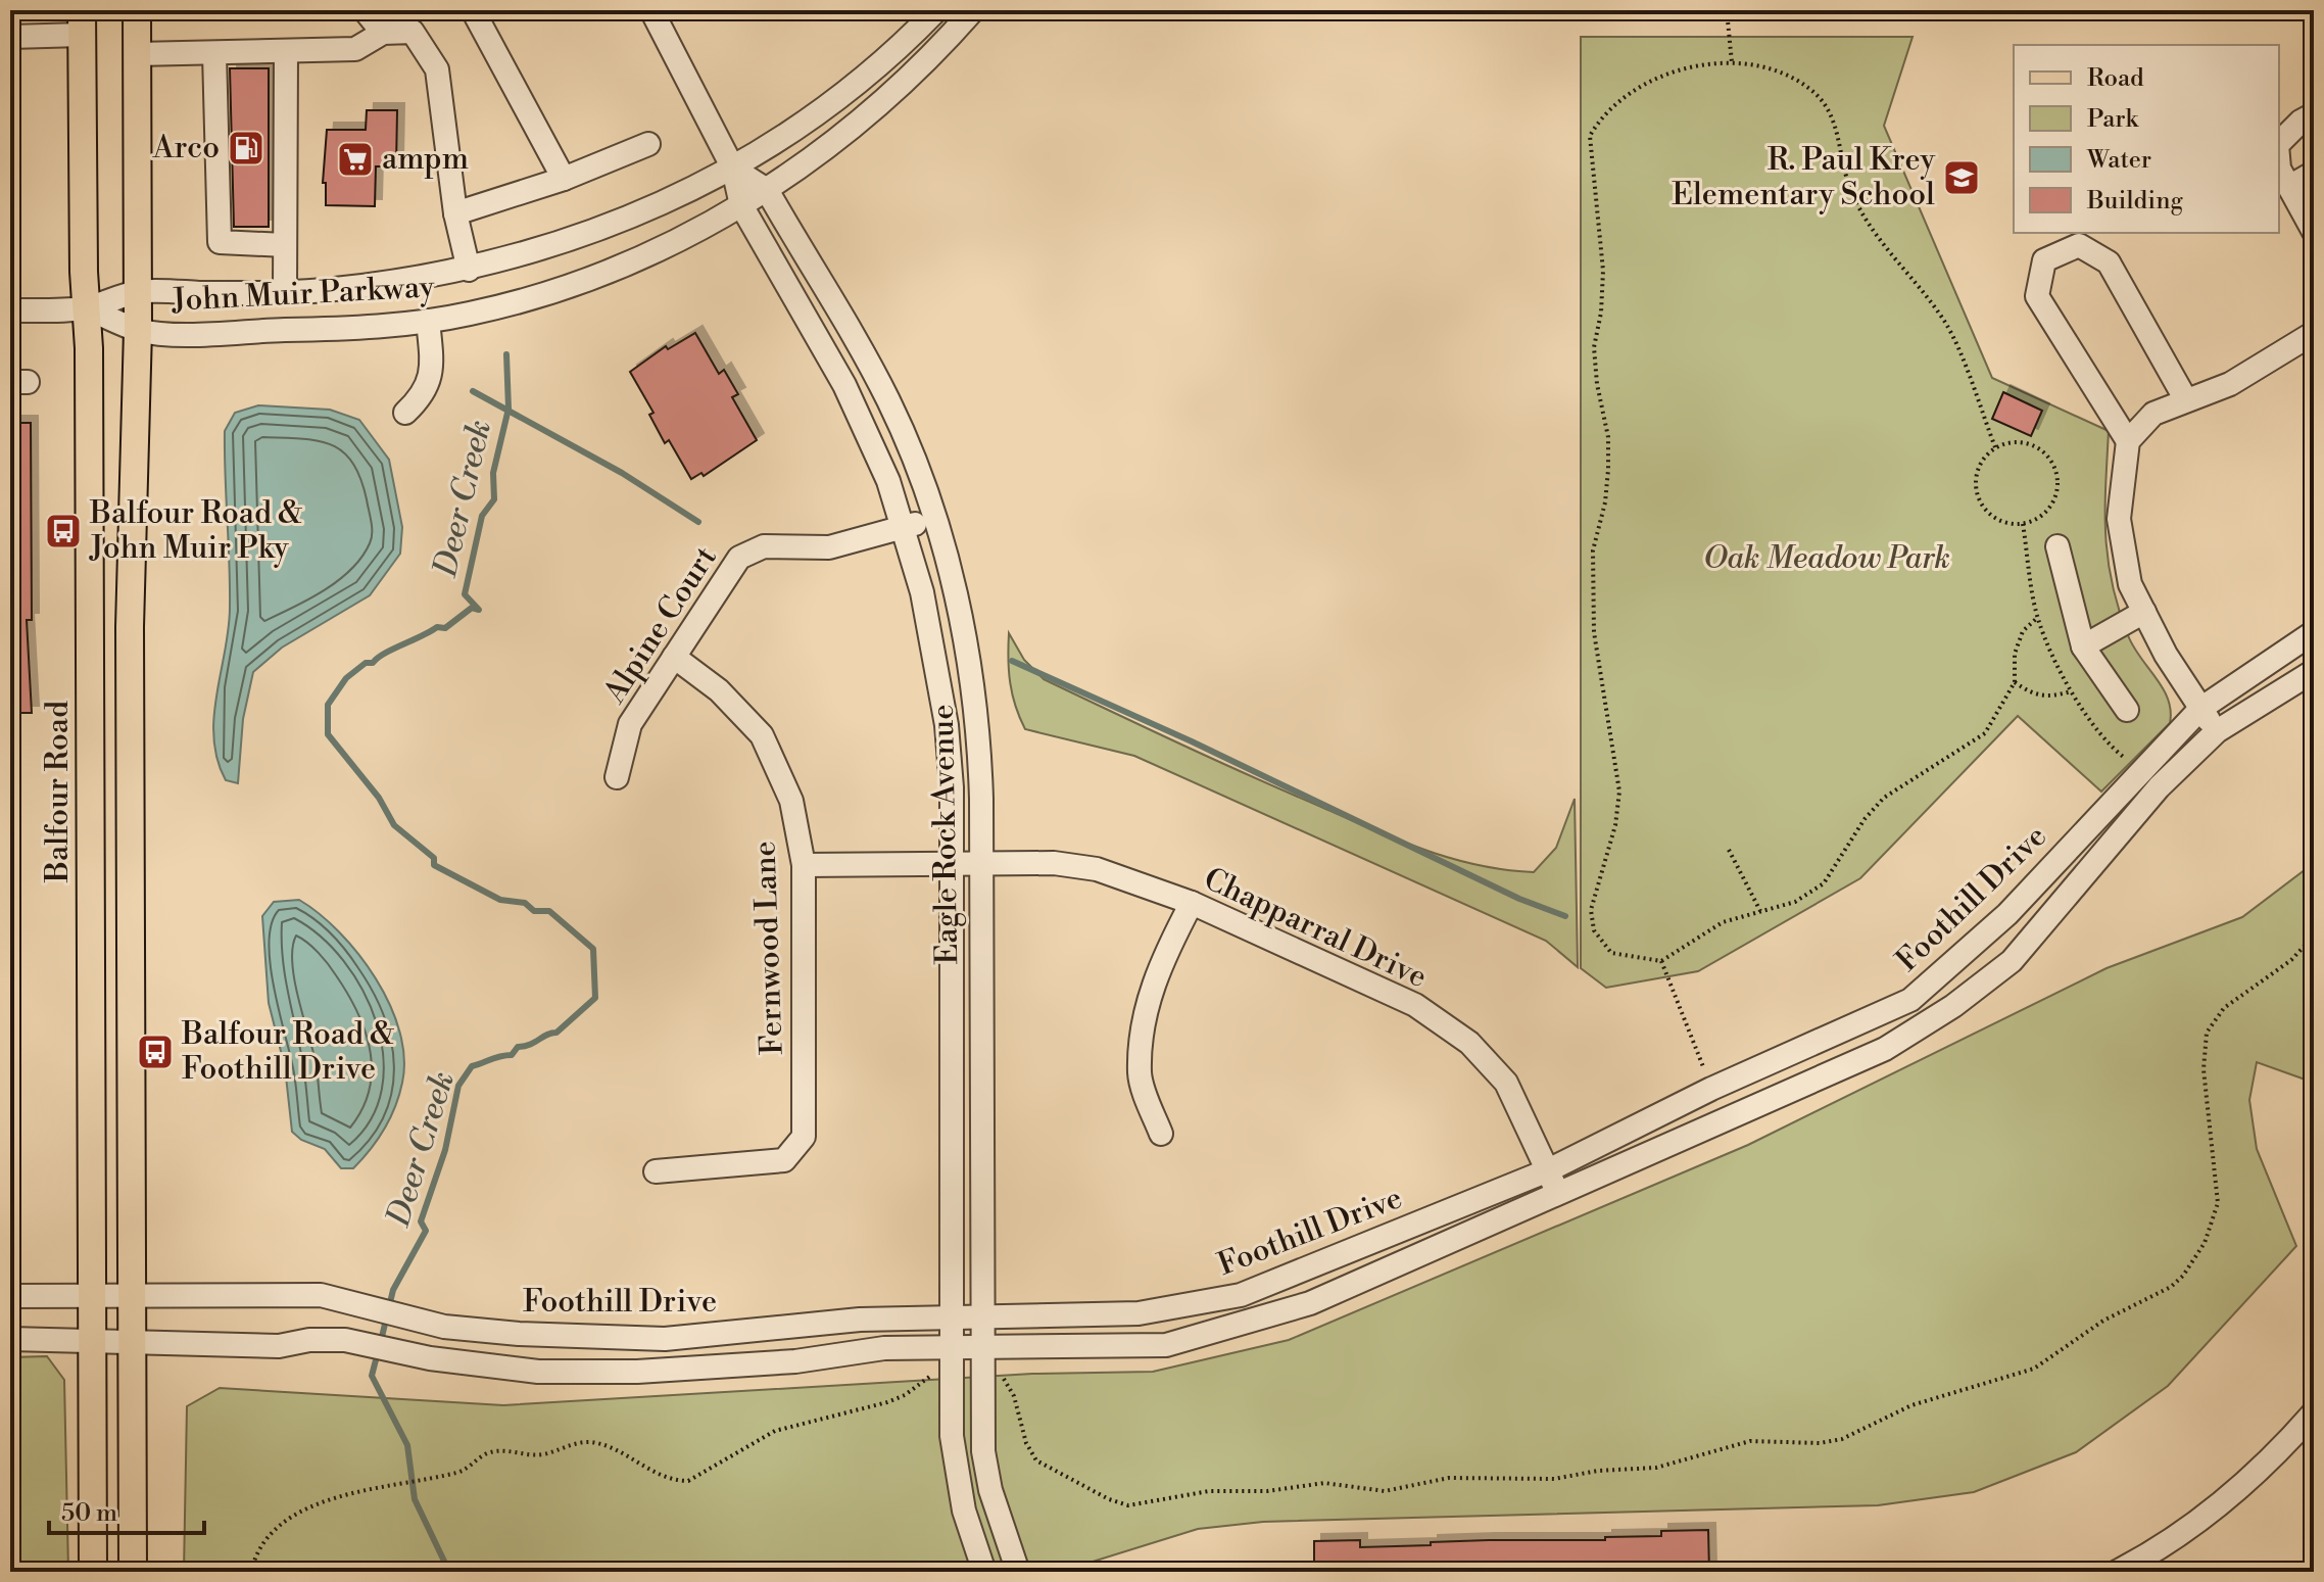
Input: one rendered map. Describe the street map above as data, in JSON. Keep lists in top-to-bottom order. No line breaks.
{"streets":{"main road":["Balfour Road"],"street":["John Muir Parkway","Alpine Court","Eagle Rock Avenue","Foothill Drive","Chapparral Drive","Fernwood Lane"]},"crossings":[["John Muir Parkway","Balfour Road"],["John Muir Parkway","Eagle Rock Avenue"],["Alpine Court","Eagle Rock Avenue"],["Alpine Court","Fernwood Lane"],["Balfour Road","Foothill Drive"],["Eagle Rock Avenue","Foothill Drive"],["Eagle Rock Avenue","Chapparral Drive"],["Foothill Drive","Chapparral Drive"],["Chapparral Drive","Fernwood Lane"]],"water":["Deer Creek"],"parks":["Oak Meadow Park"],"places":{"fuel station":["Arco"],"supermarket":["ampm"],"school or university":["R. Paul Krey Elementary School"],"bus stop":["Balfour Road & John Muir Pky","Balfour Road & Foothill Drive"]},"legend":["Road","Park","Water","Building"],"scale_bar":"50 m"}
